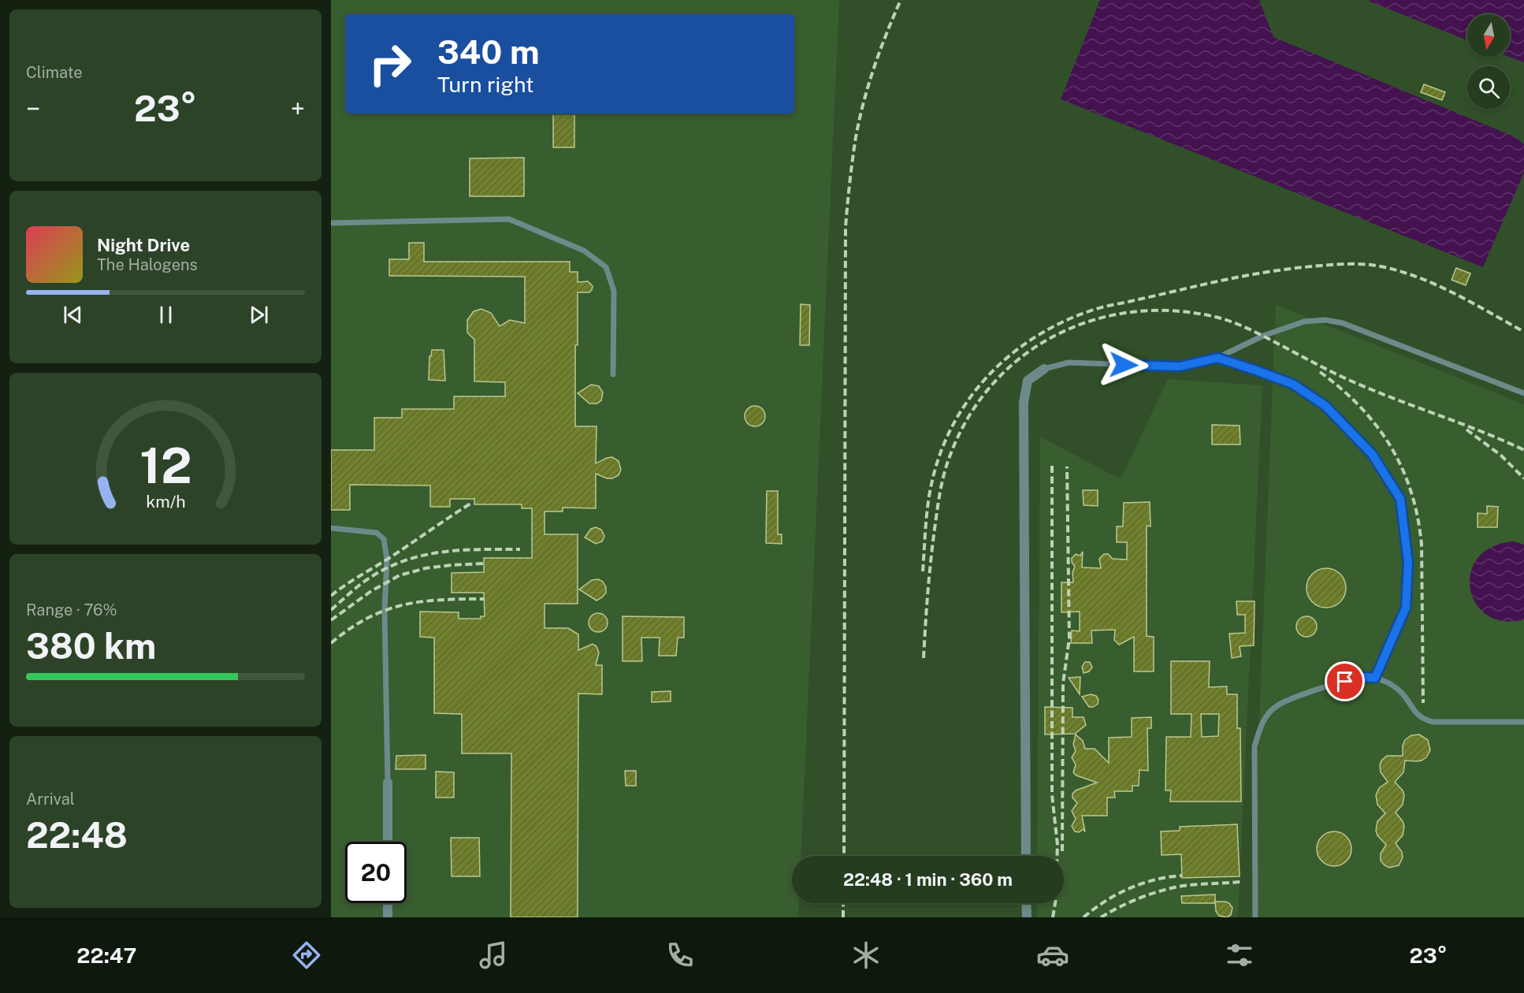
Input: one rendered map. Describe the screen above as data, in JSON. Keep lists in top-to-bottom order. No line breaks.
{"north":"bottom","page":{"tile":["Climate",["Range · 76%","380 km"],["Arrival","22:48"]],"turn":["340 m","Turn right"],"heat":["−","23°","+"],"song":["Night Drive","The Halogens"],"limit":"20","trip":"22:48 · 1 min · 360 m","tabs":["22:47","23°"],"gauge":["12","km/h"]}}
